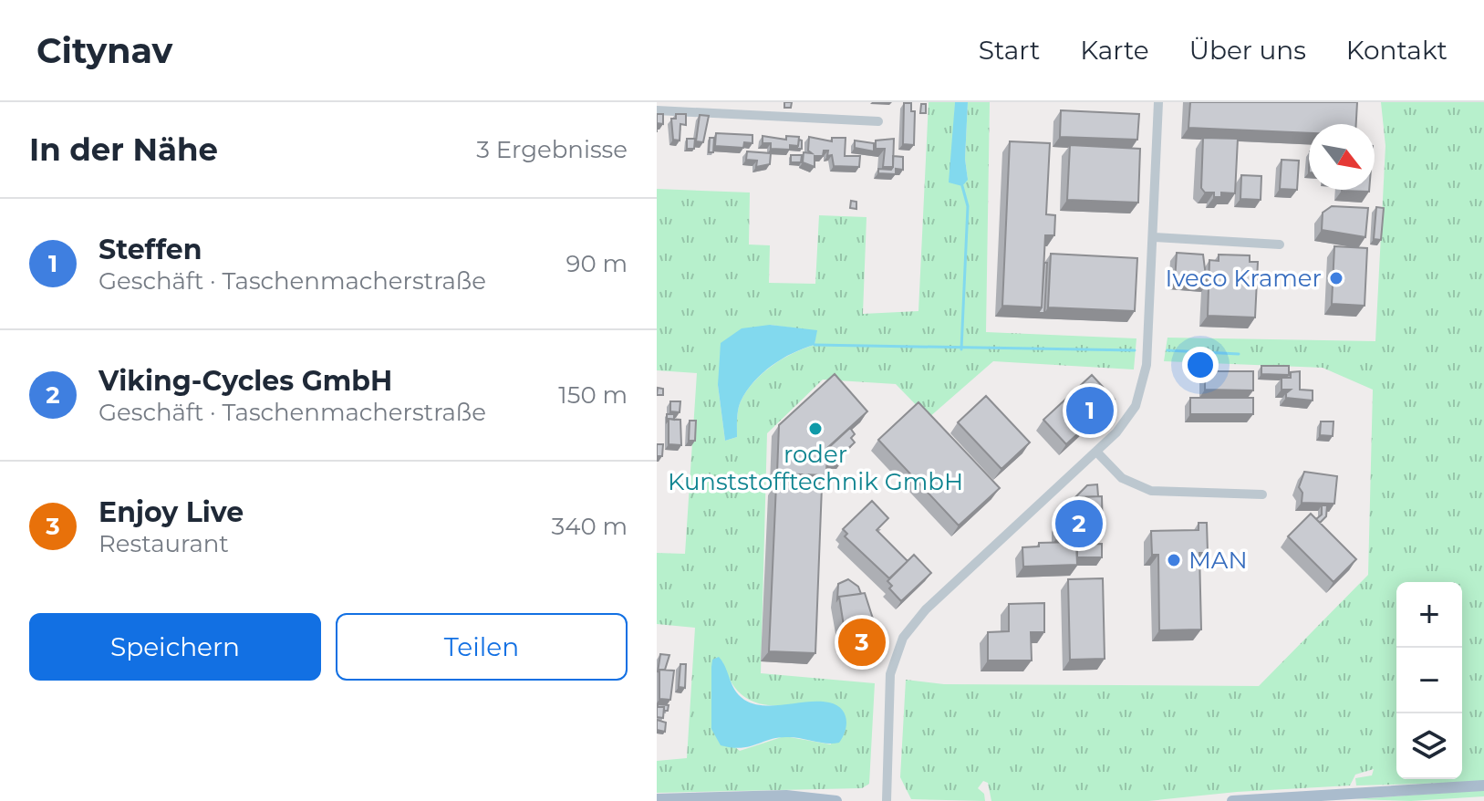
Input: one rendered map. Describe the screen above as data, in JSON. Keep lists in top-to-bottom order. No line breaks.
{"places":["Iveco Kramer","roder Kunststofftechnik GmbH","MAN"],"north":"bottom right","page":{"header":"Citynav","nav":["Start","Karte","Über uns","Kontakt"],"heading":["In der Nähe","3 Ergebnisse"],"list":[{"mark":"1","name":"Steffen","note":"Geschäft · Taschenmacherstraße","value":"90 m"},{"mark":"2","name":"Viking-Cycles GmbH","note":"Geschäft · Taschenmacherstraße","value":"150 m"},{"mark":"3","name":"Enjoy Live","note":"Restaurant","value":"340 m"}],"pins":["1","2","3"],"map_buttons":["+","−"],"buttons":["Speichern","Teilen"]}}
